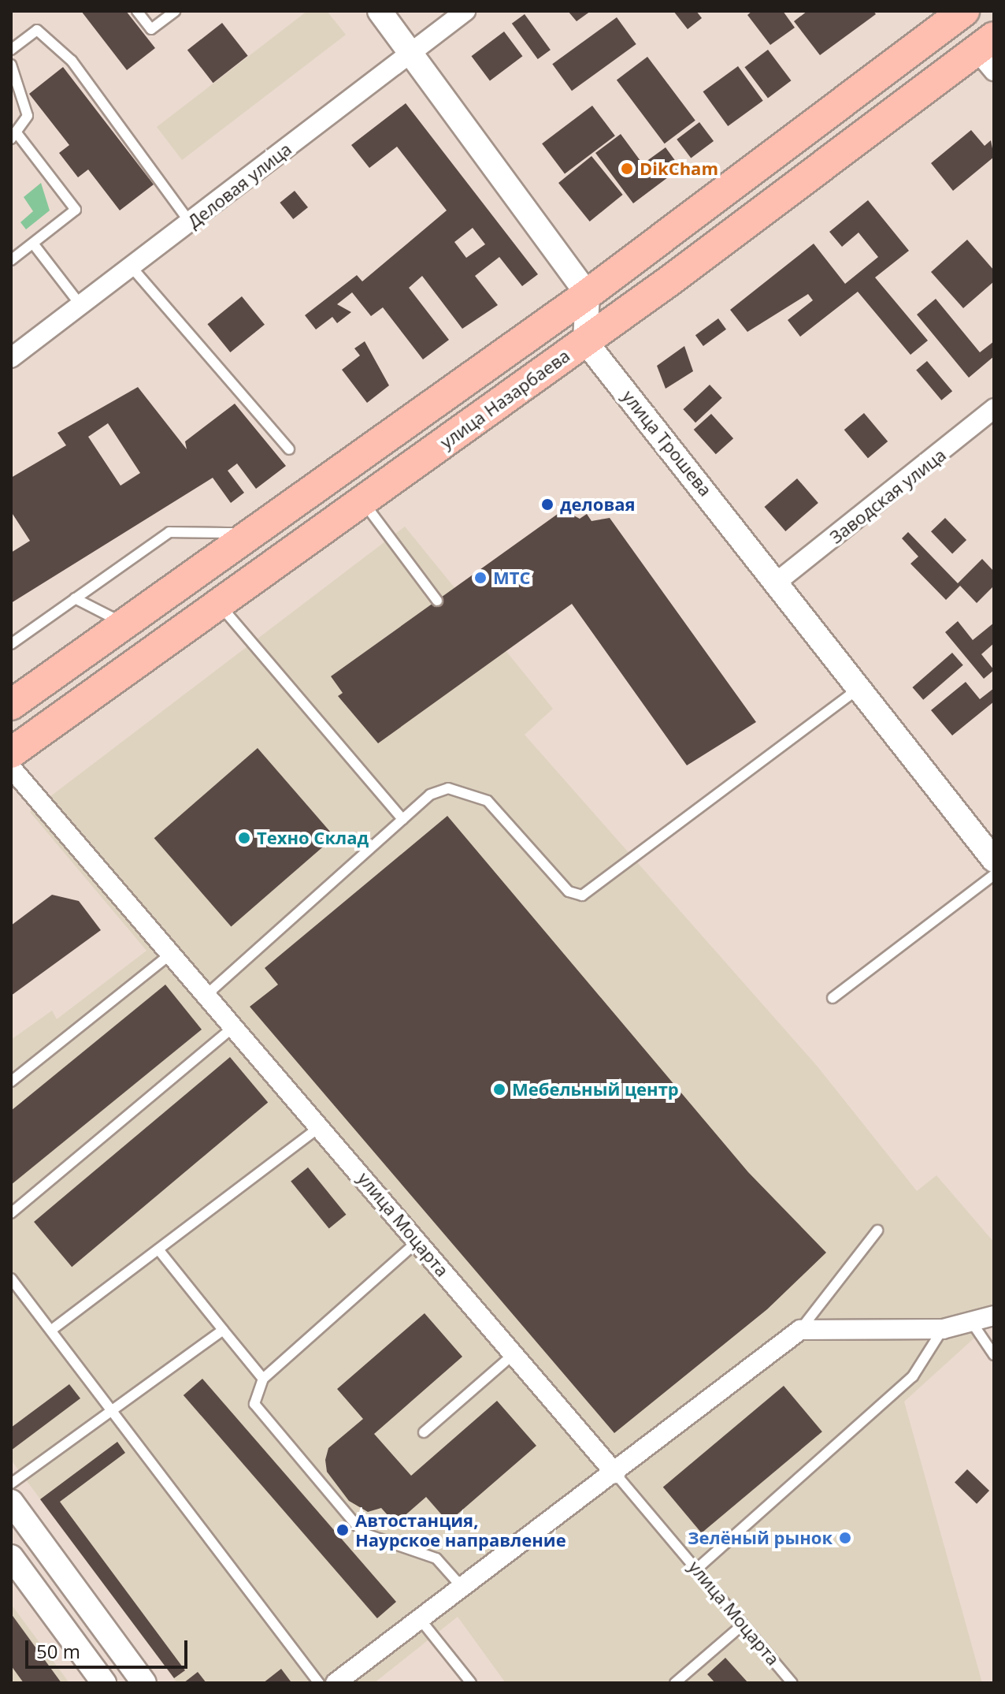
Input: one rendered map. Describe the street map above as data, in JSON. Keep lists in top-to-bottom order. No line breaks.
{"streets":{"main road":["улица Назарбаева"],"street":["Деловая улица","улица Трошева","Заводская улица","улица Моцарта"]},"crossings":[["улица Назарбаева","улица Трошева"],["улица Трошева","Заводская улица"]],"places":["DikCham","деловая","МТС","Техно Склад","Мебельный центр","Автостанция, Наурское направление","Зелёный рынок"],"scale_bar":"50 m"}
